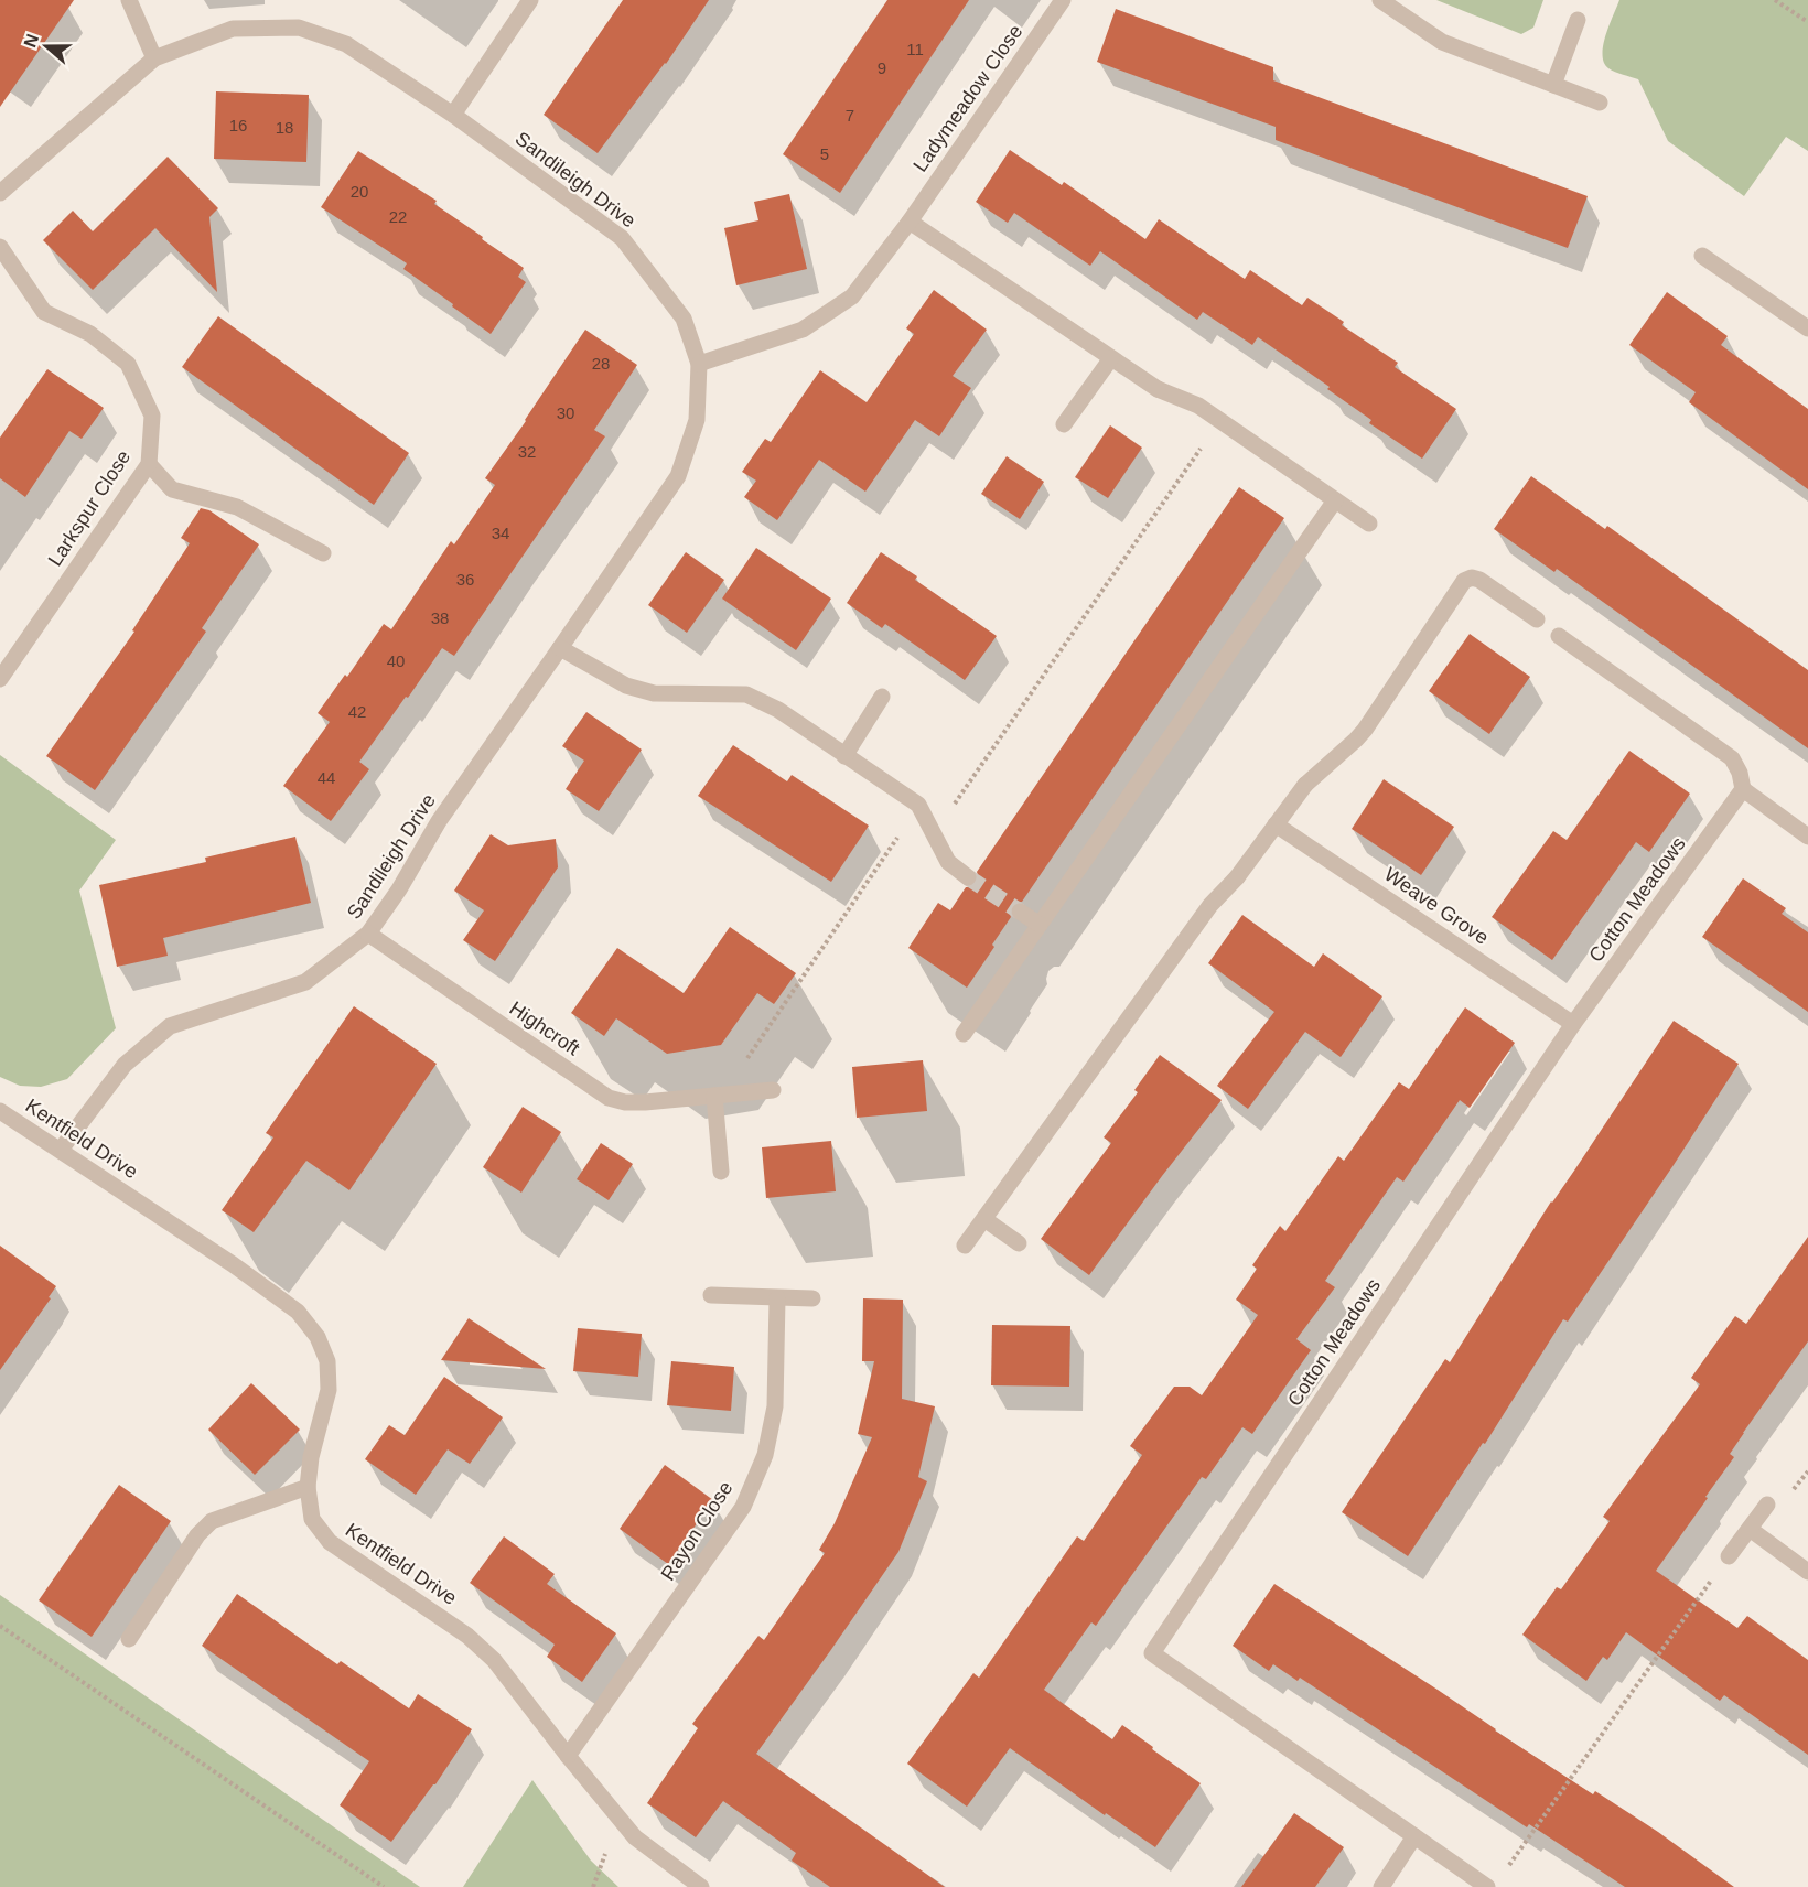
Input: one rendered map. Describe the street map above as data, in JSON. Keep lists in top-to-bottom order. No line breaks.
{"streets":{"street":["Ladymeadow Close","Sandileigh Drive","Larkspur Close","Cotton Meadows","Weave Grove","Highcroft","Kentfield Drive","Rayon Close"]},"crossings":[["Ladymeadow Close","Sandileigh Drive"],["Sandileigh Drive","Highcroft"],["Sandileigh Drive","Kentfield Drive"],["Cotton Meadows","Weave Grove"],["Kentfield Drive","Rayon Close"]],"house_numbers":["11","9","7","16","18","5","20","22","28","30","32","34","36","38","40","42","44"],"north":"left"}
